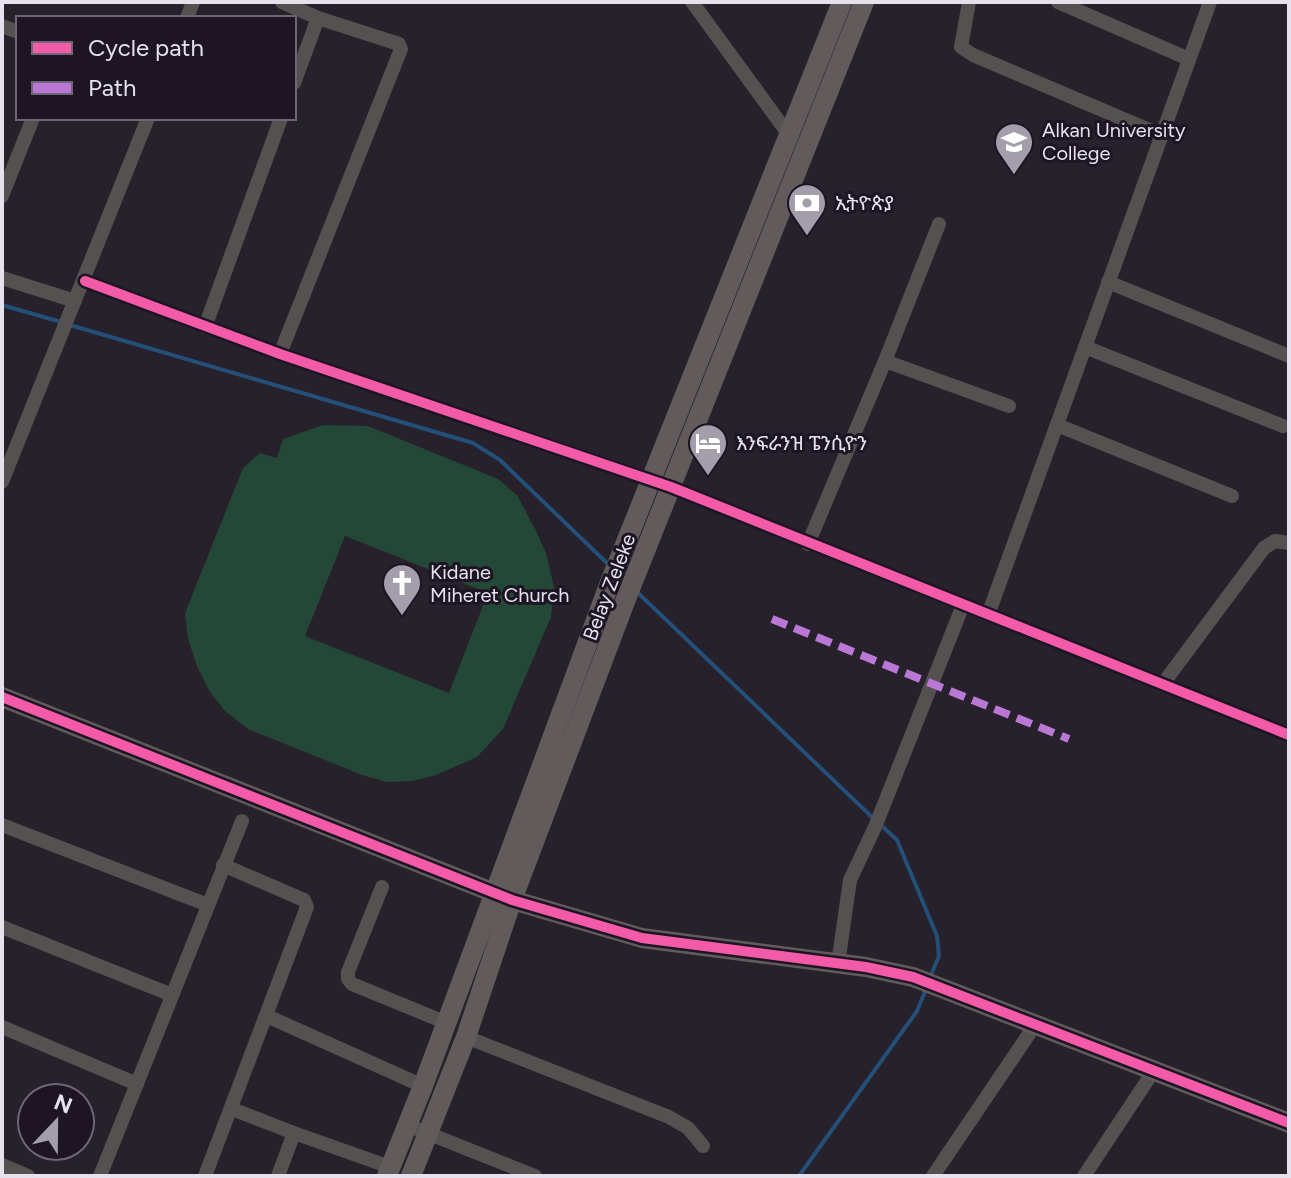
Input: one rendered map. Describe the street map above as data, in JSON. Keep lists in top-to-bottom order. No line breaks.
{"streets":{"street":["Belay Zeleke"]},"places":{"school or university":["Alkan University College"],"bank":["ኢትዮጵያ"],"hotel":["እንፍራንዝ ፔንሲዮን"],"church":["Kidane Miheret Church"]},"legend":["Cycle path","Path"],"north":"top"}
